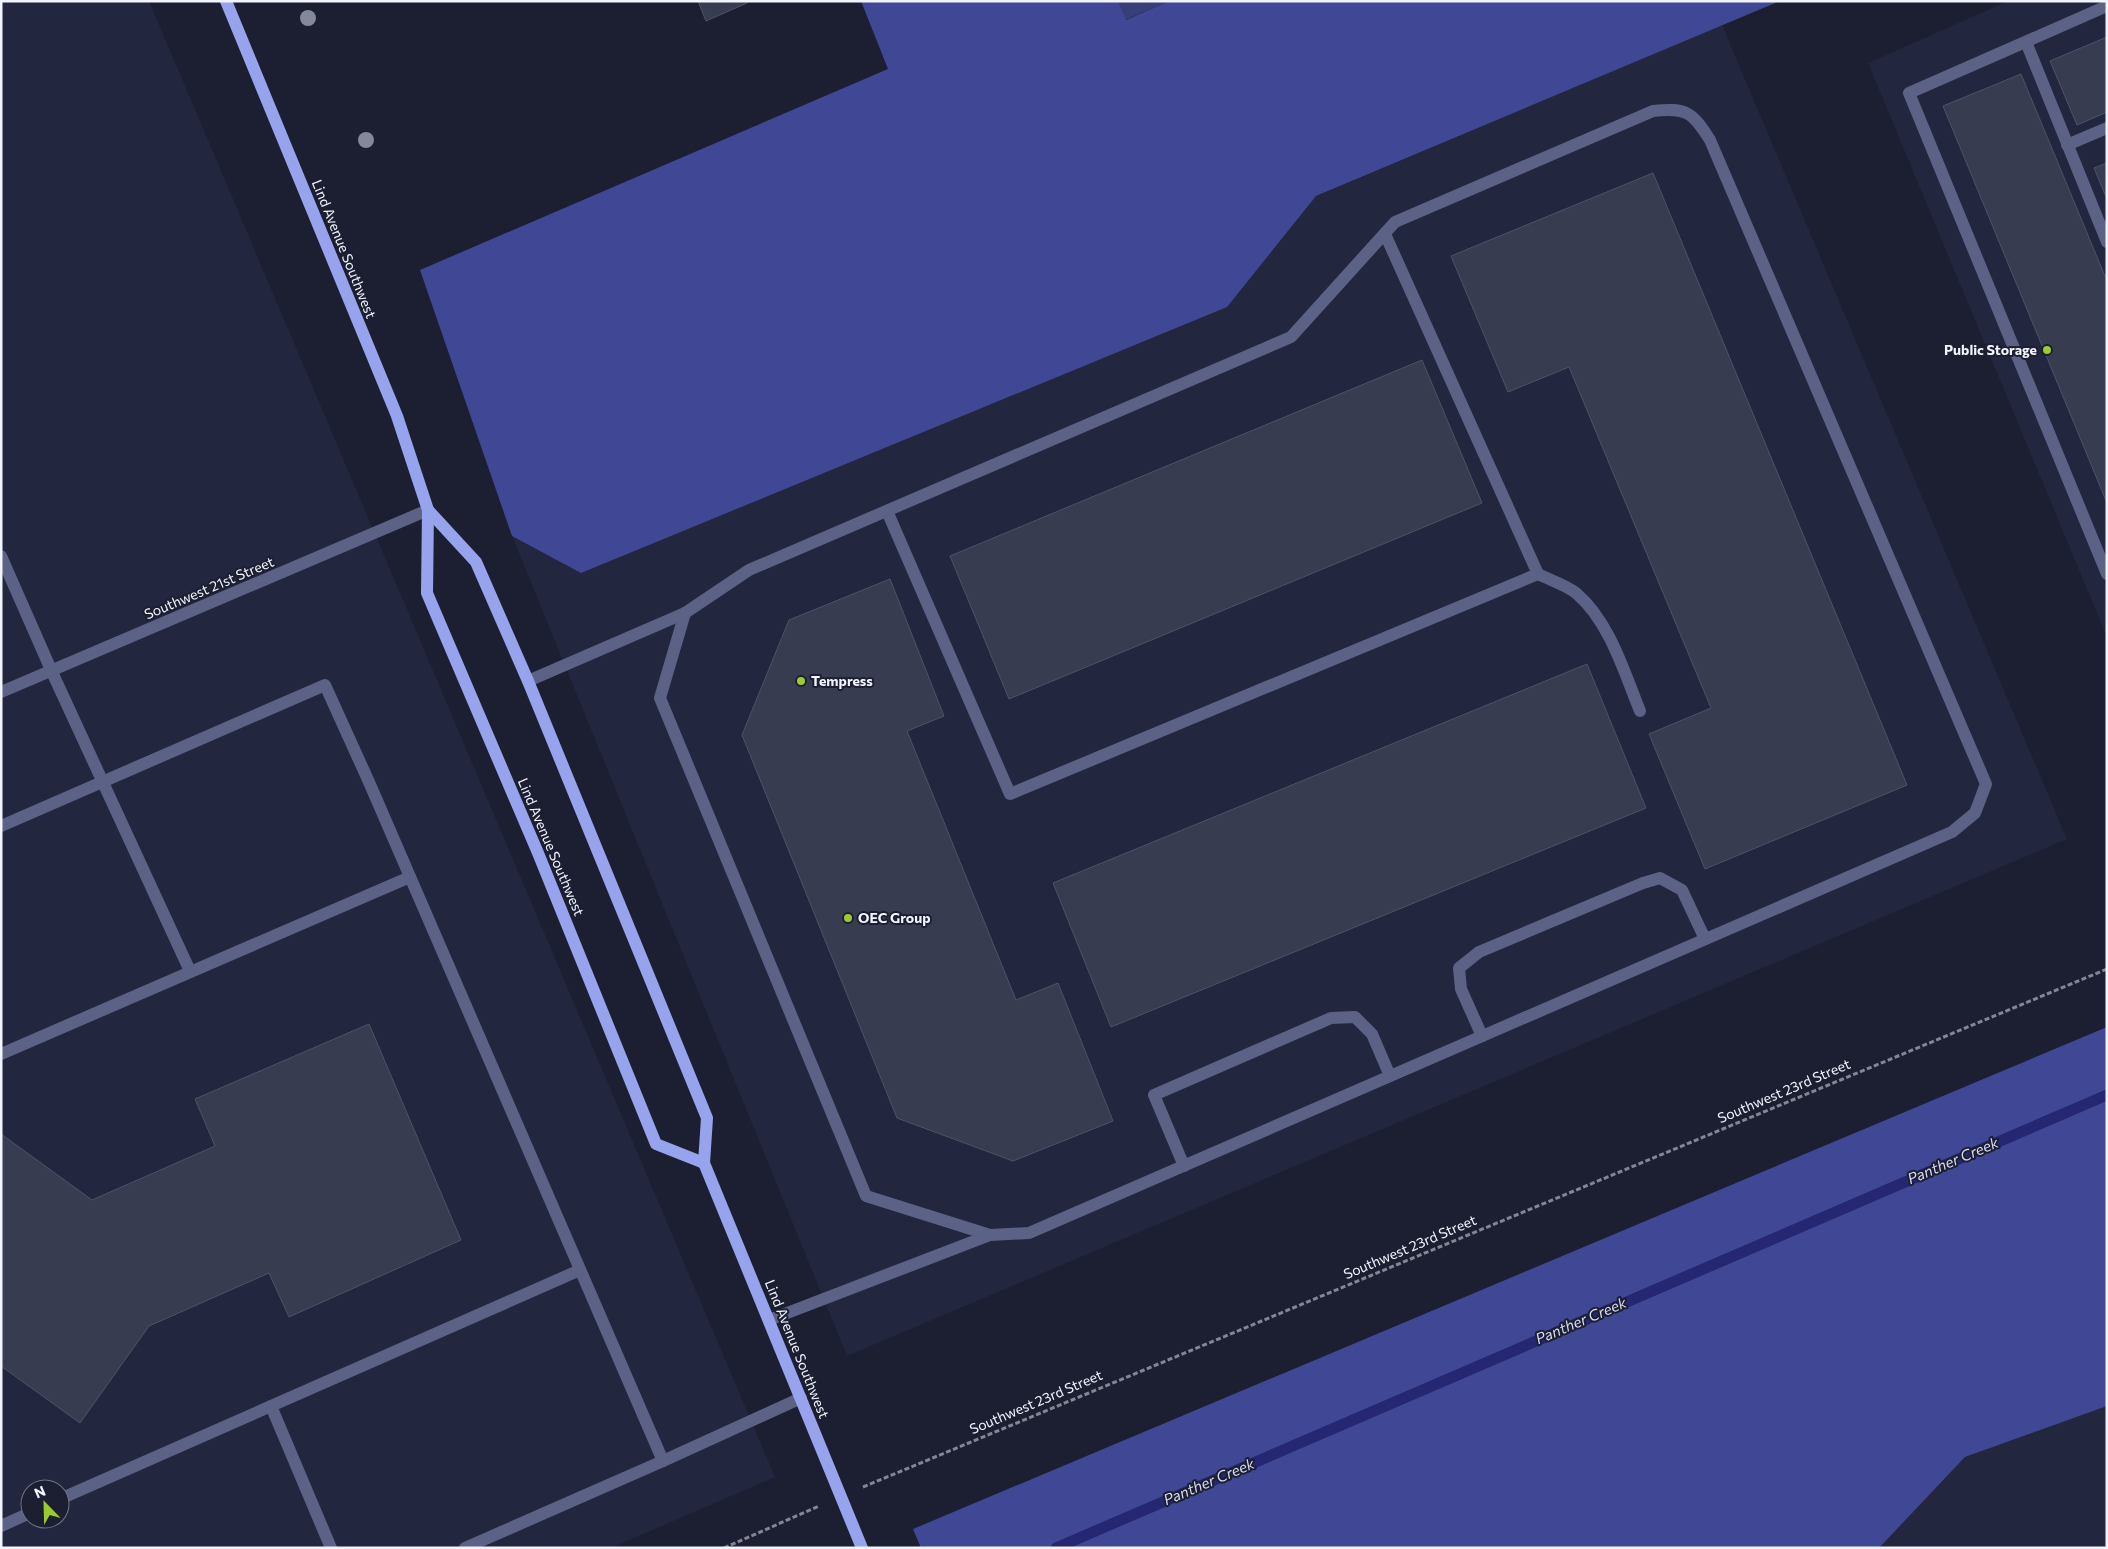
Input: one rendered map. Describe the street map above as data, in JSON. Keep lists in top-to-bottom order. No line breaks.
{"streets":{"main road":["Lind Avenue Southwest"],"street":["Southwest 21st Street"],"path":["Southwest 23rd Street"]},"crossings":[["Lind Avenue Southwest","Southwest 21st Street"],["Lind Avenue Southwest","Southwest 23rd Street"]],"water":["Panther Creek"],"places":["Public Storage","Tempress","OEC Group"],"north":"top left"}
